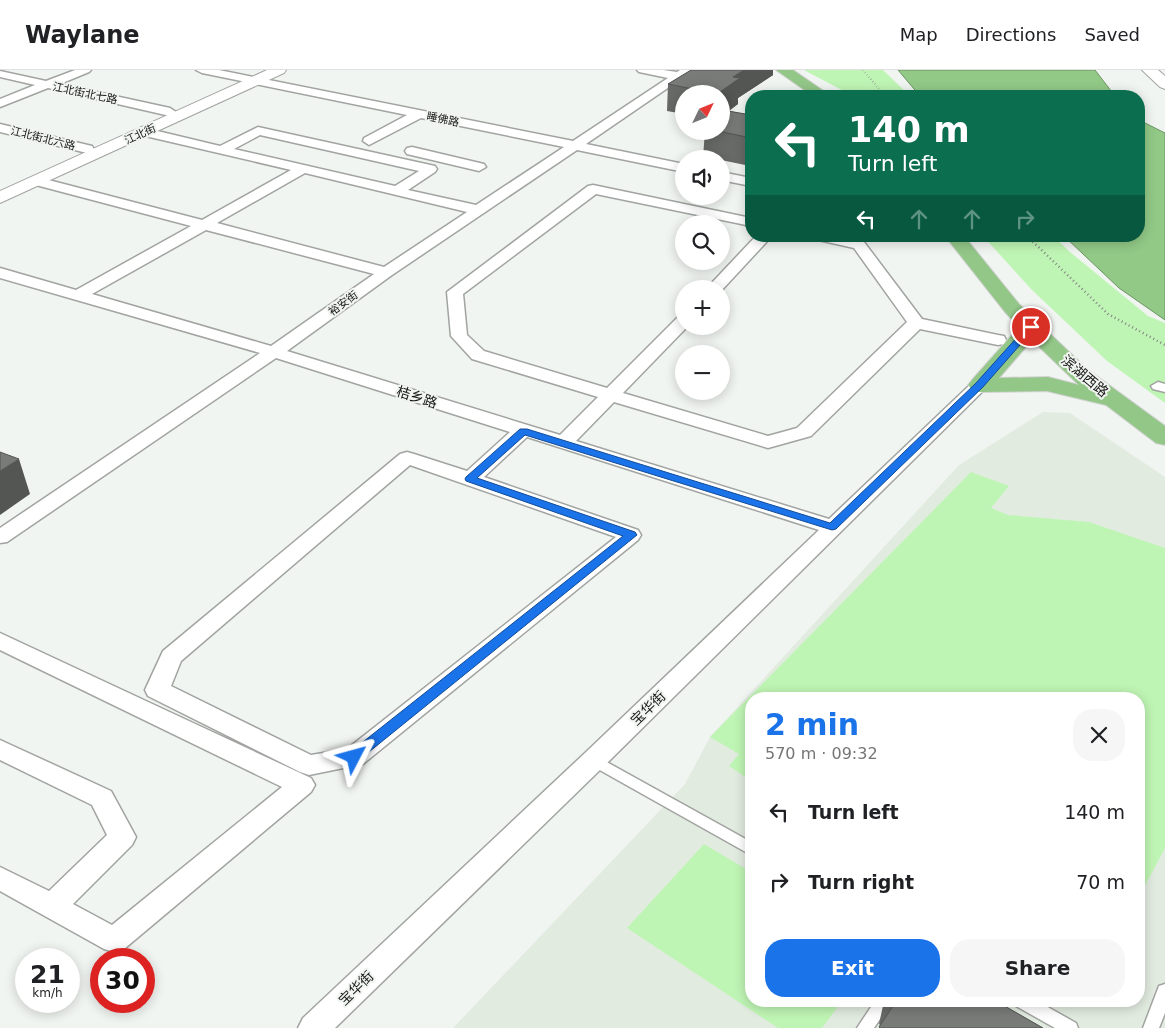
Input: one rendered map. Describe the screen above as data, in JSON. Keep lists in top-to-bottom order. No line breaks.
{"streets":{"main road":["江北街","滨湖西路"],"street":["江北街北七路","睡佛路","江北街北六路","裕安街","桔乡路","宝华街"]},"crossings":[["江北街北七路","江北街"],["睡佛路","江北街"],["睡佛路","裕安街"],["江北街","江北街北六路"],["裕安街","桔乡路"],["桔乡路","宝华街"]],"north":"top right","page":{"header":"Waylane","nav":["Map","Directions","Saved"],"map_buttons":["+","−"],"turn":["140 m","Turn left"],"heading":["2 min","570 m · 09:32"],"list":[{"name":"Turn left","value":"140 m"},{"name":"Turn right","value":"70 m"}],"buttons":["Exit","Share"],"speed":"21 km/h","limit":"30"}}
